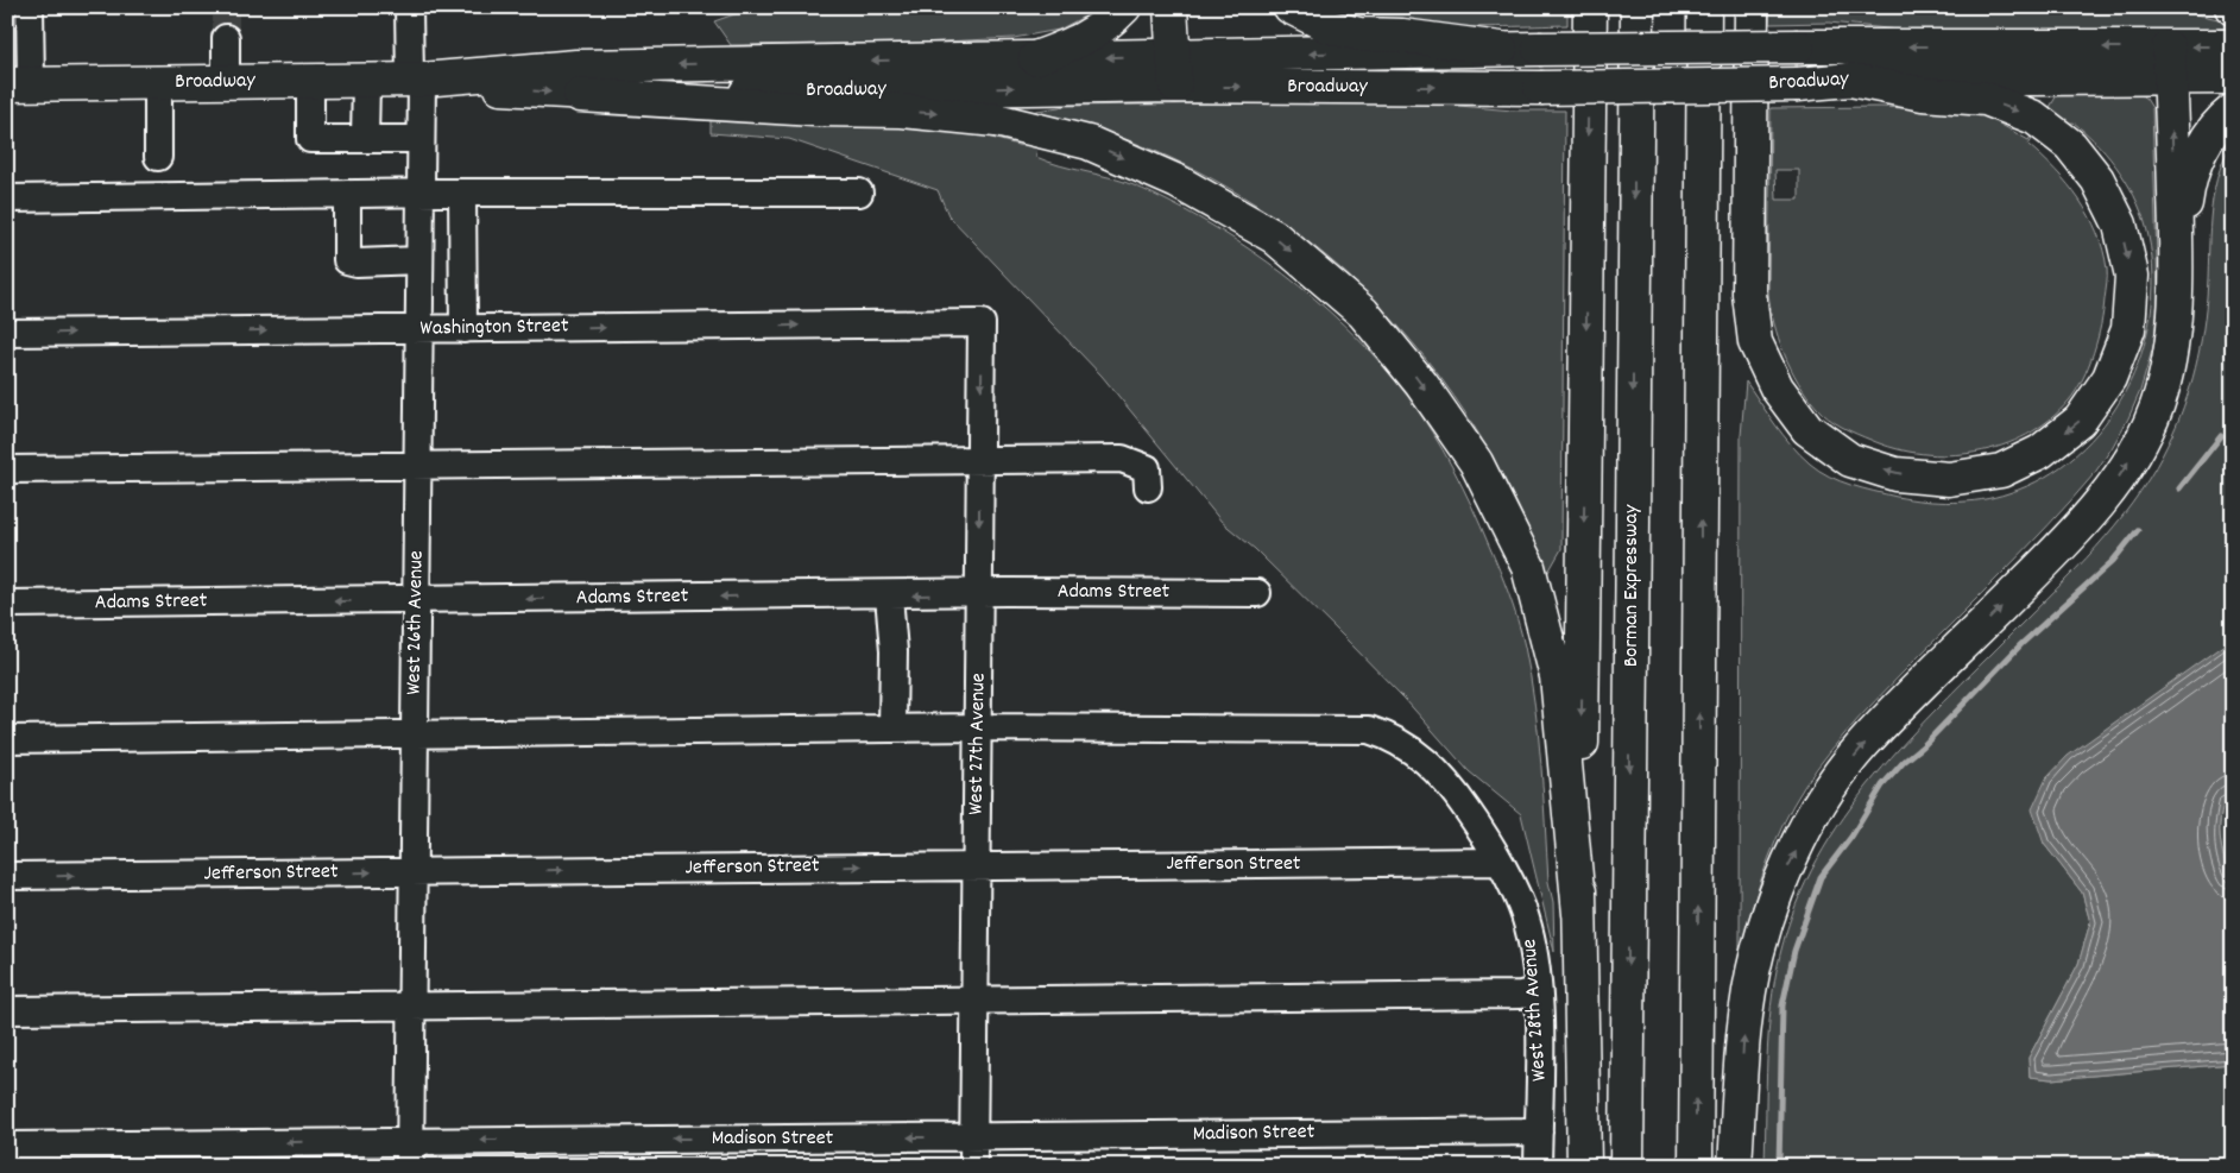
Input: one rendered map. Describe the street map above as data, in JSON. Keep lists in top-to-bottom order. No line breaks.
{"streets":{"main road":["Broadway","Borman Expressway"],"street":["Washington Street","Adams Street","West 26th Avenue","West 27th Avenue","Jefferson Street","West 28th Avenue","Madison Street"]},"crossings":[["Broadway","West 26th Avenue"],["Washington Street","West 26th Avenue"],["Washington Street","West 27th Avenue"],["Adams Street","West 26th Avenue"],["Adams Street","West 27th Avenue"],["West 26th Avenue","Jefferson Street"],["West 26th Avenue","West 28th Avenue"],["West 26th Avenue","Madison Street"],["West 27th Avenue","Jefferson Street"],["West 27th Avenue","West 28th Avenue"],["West 27th Avenue","Madison Street"],["Jefferson Street","West 28th Avenue"],["West 28th Avenue","Madison Street"]]}
